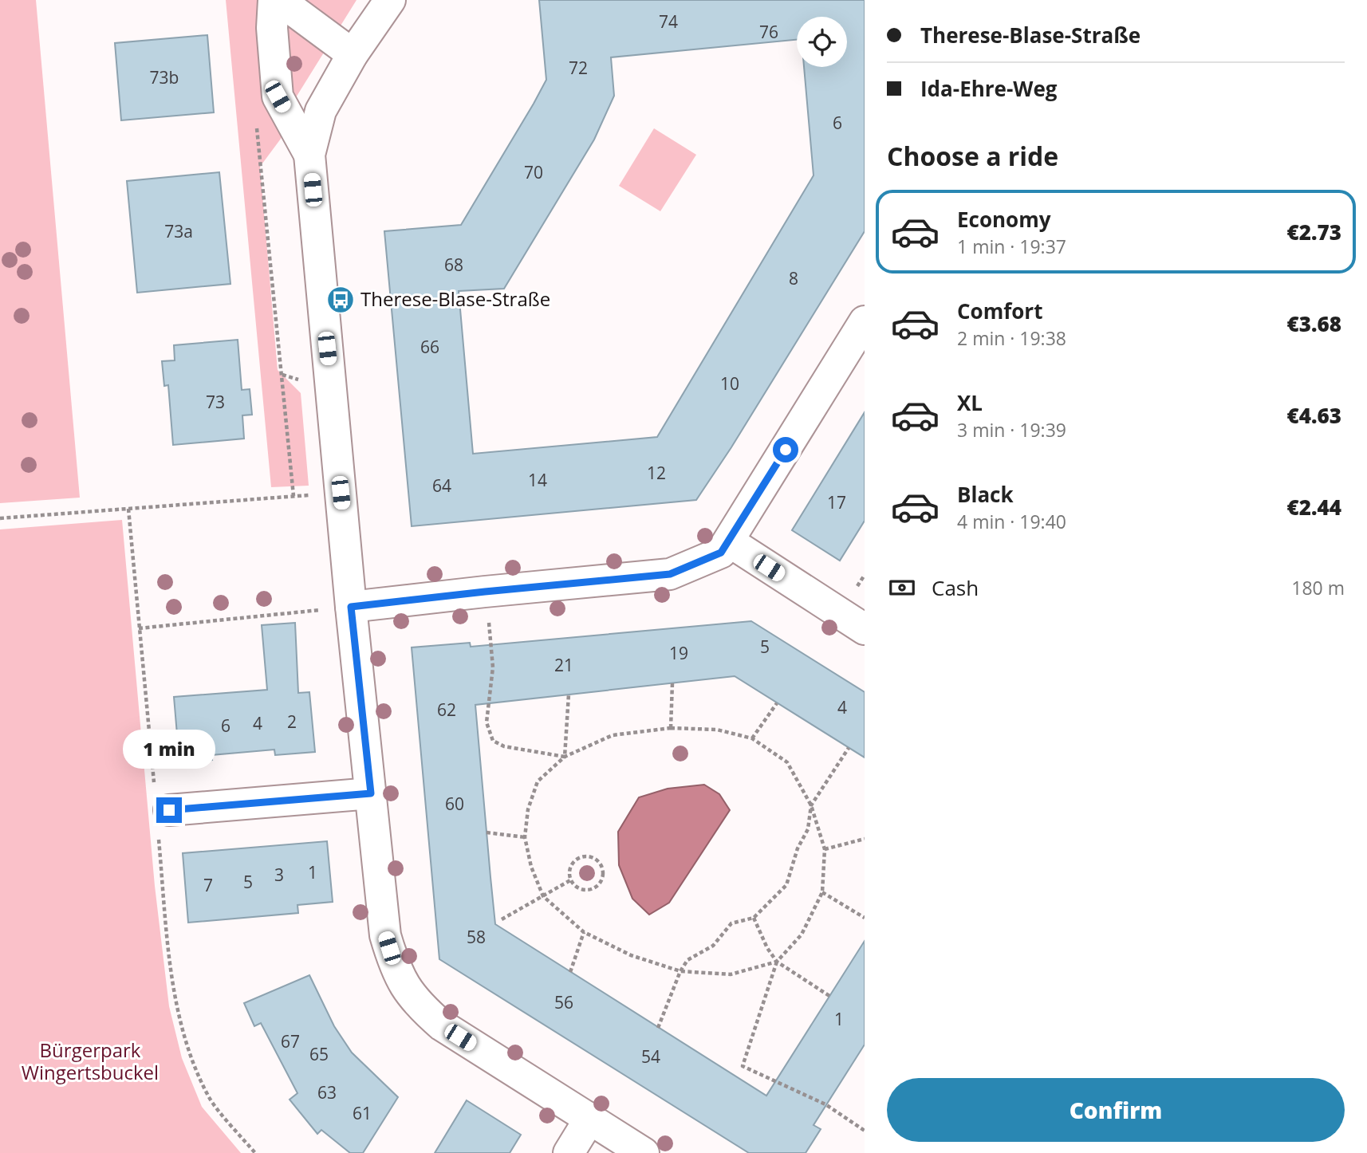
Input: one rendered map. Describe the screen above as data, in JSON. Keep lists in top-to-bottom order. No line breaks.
{"parks":["Bürgerpark Wingertsbuckel"],"places":{"bus stop":["Therese-Blase-Straße"]},"house_numbers":["74","76","72","73b","6","70","73a","68","8","66","10","73","12","14","64","17","5","19","21","4","62","2","4","6","60","1","3","5","7","58","56","1","67","65","54","63","61"],"page":{"banner":["Therese-Blase-Straße","Ida-Ehre-Weg"],"heading":"Choose a ride","list":[{"name":"Economy","note":"1 min · 19:37","value":"€2.73"},{"name":"Comfort","note":"2 min · 19:38","value":"€3.68"},{"name":"XL","note":"3 min · 19:39","value":"€4.63"},{"name":"Black","note":"4 min · 19:40","value":"€2.44"}],"pay":["Cash","180 m"],"bubble":"1 min","buttons":"Confirm"}}
